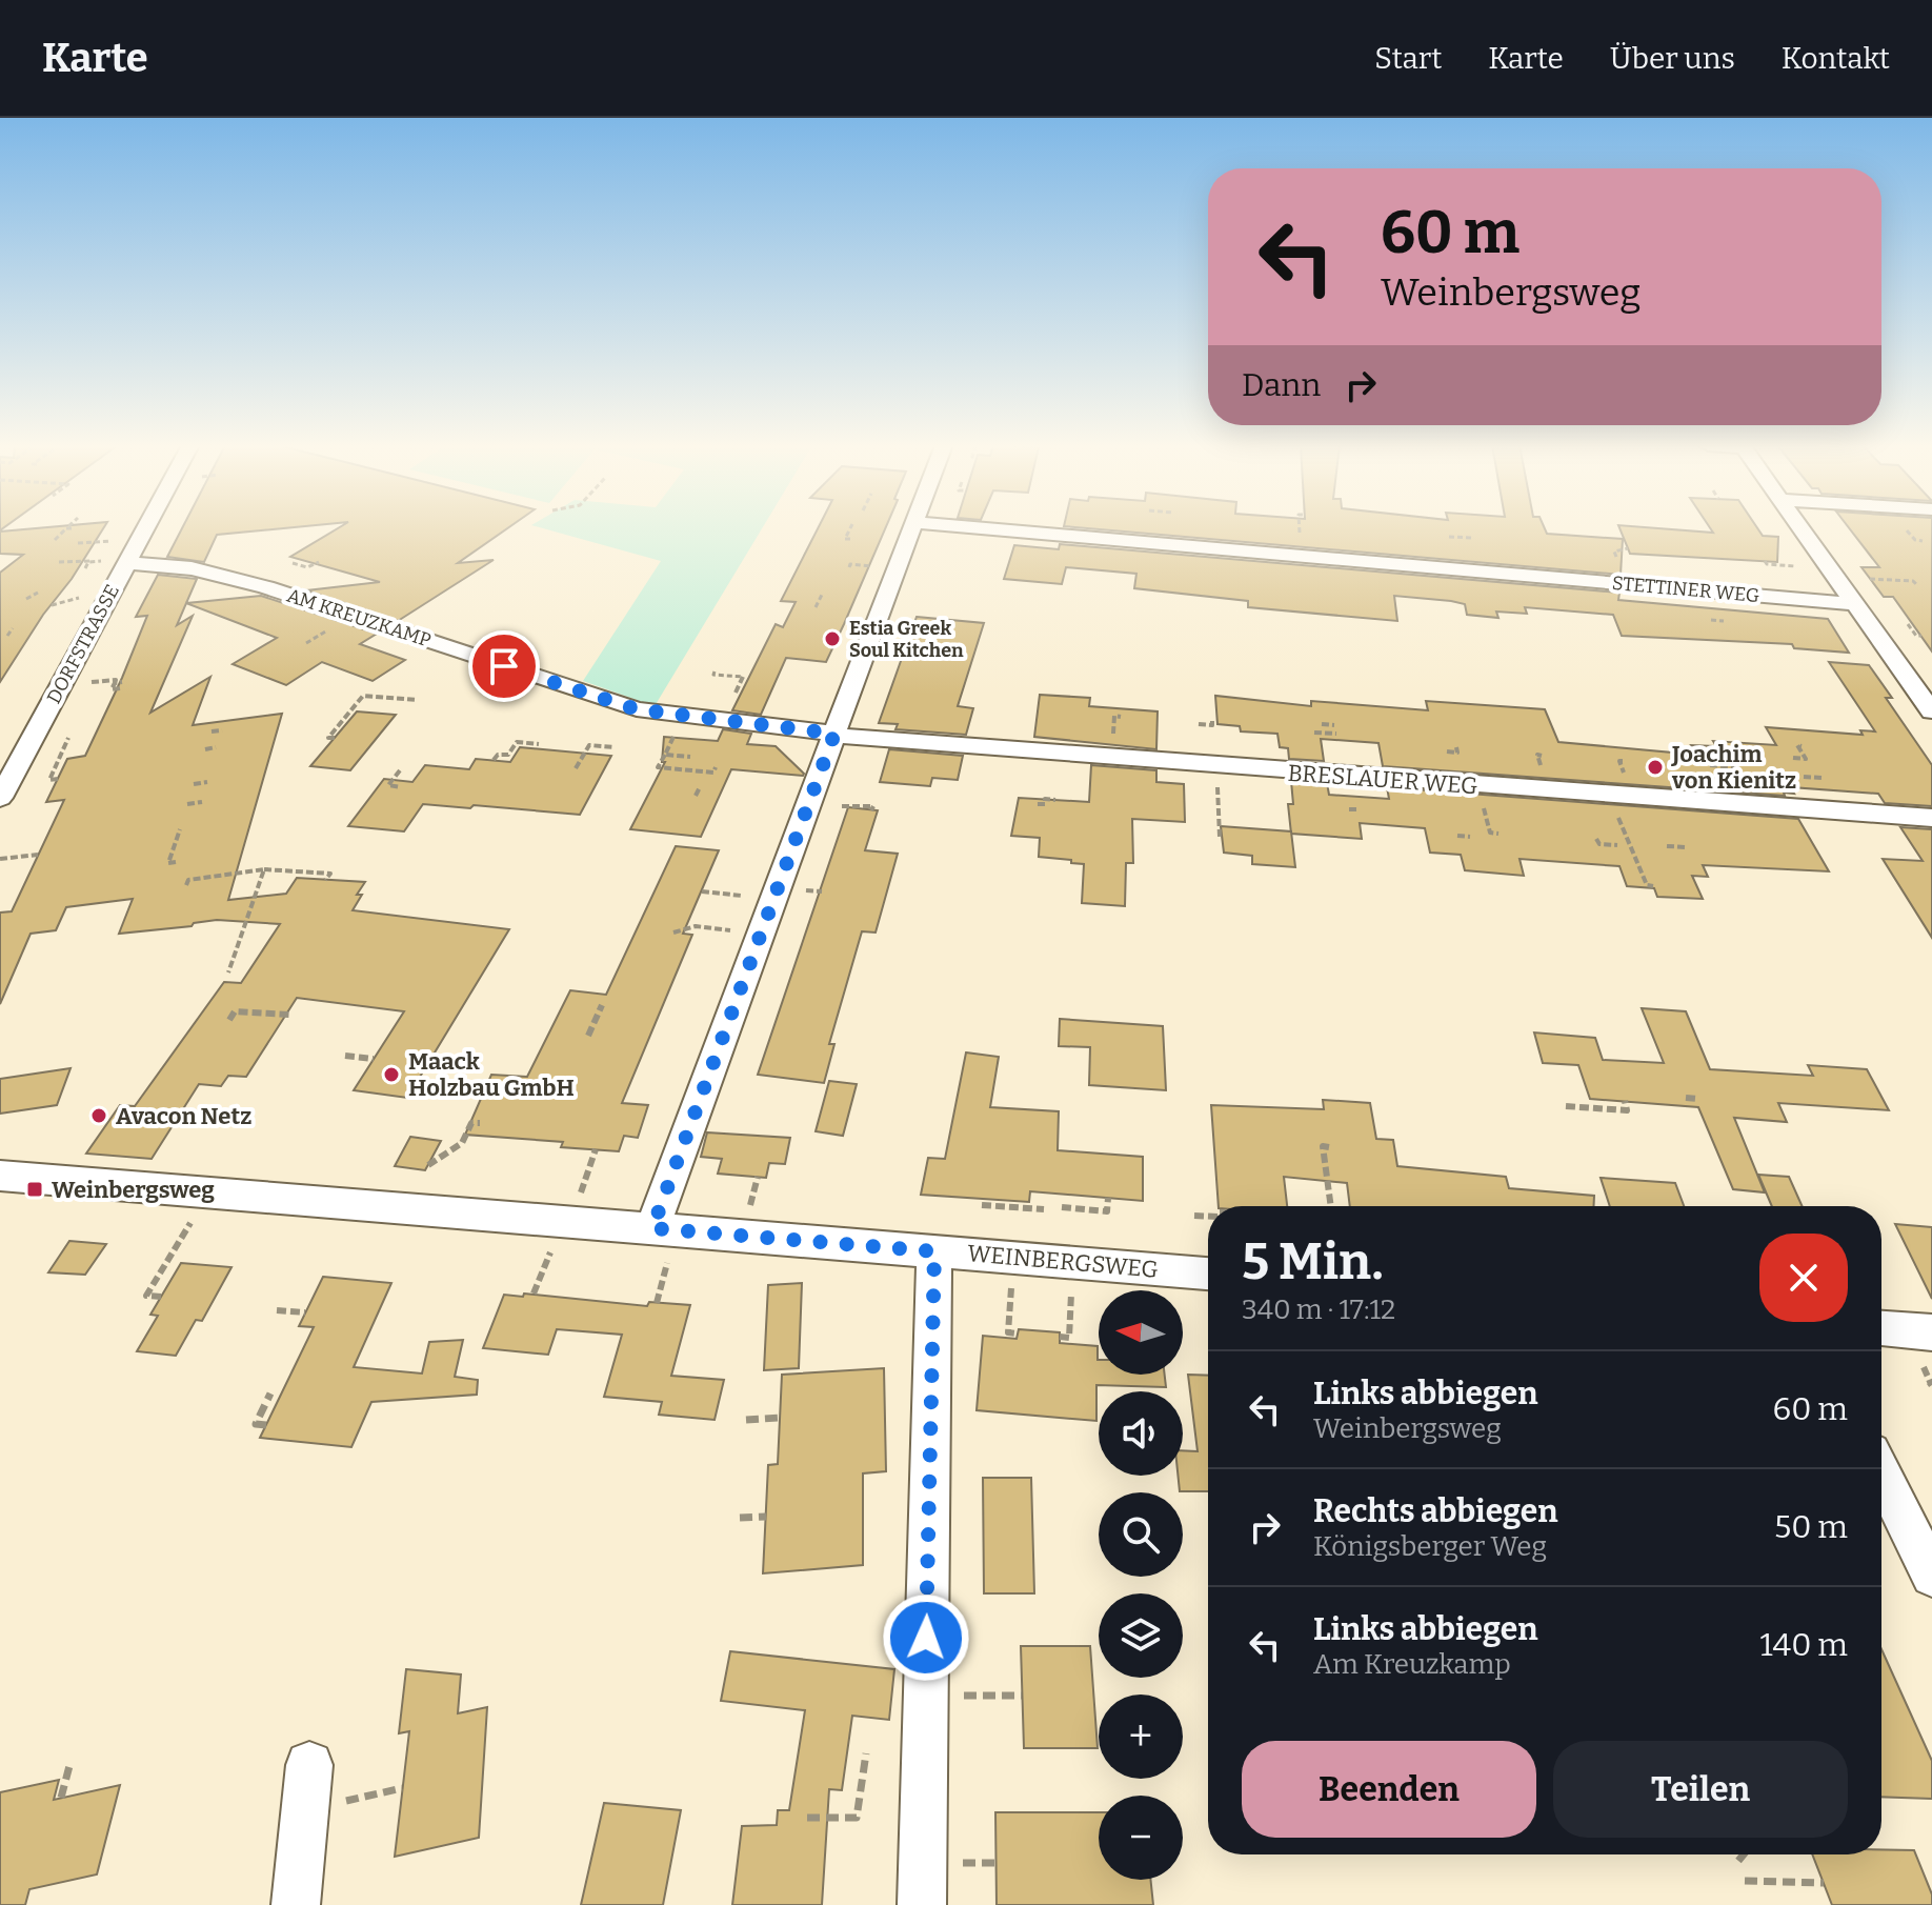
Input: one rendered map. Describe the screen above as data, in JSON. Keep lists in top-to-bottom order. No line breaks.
{"streets":{"street":["STETTINER WEG","AM KREUZKAMP","DORFSTRASSE","BRESLAUER WEG","WEINBERGSWEG"]},"crossings":[["AM KREUZKAMP","DORFSTRASSE"],["AM KREUZKAMP","BRESLAUER WEG"]],"places":{"other":["Estia Greek Soul Kitchen","Joachim von Kienitz","Maack Holzbau GmbH","Avacon Netz"],"transit":["Weinbergsweg"]},"north":"left","page":{"header":"Karte","nav":["Start","Karte","Über uns","Kontakt"],"turn":["60 m","Weinbergsweg"],"then":"Dann","heading":["5 Min.","340 m · 17:12"],"map_buttons":["+","−"],"list":[{"name":"Links abbiegen","note":"Weinbergsweg","value":"60 m"},{"name":"Rechts abbiegen","note":"Königsberger Weg","value":"50 m"},{"name":"Links abbiegen","note":"Am Kreuzkamp","value":"140 m"}],"buttons":["Beenden","Teilen"]}}
